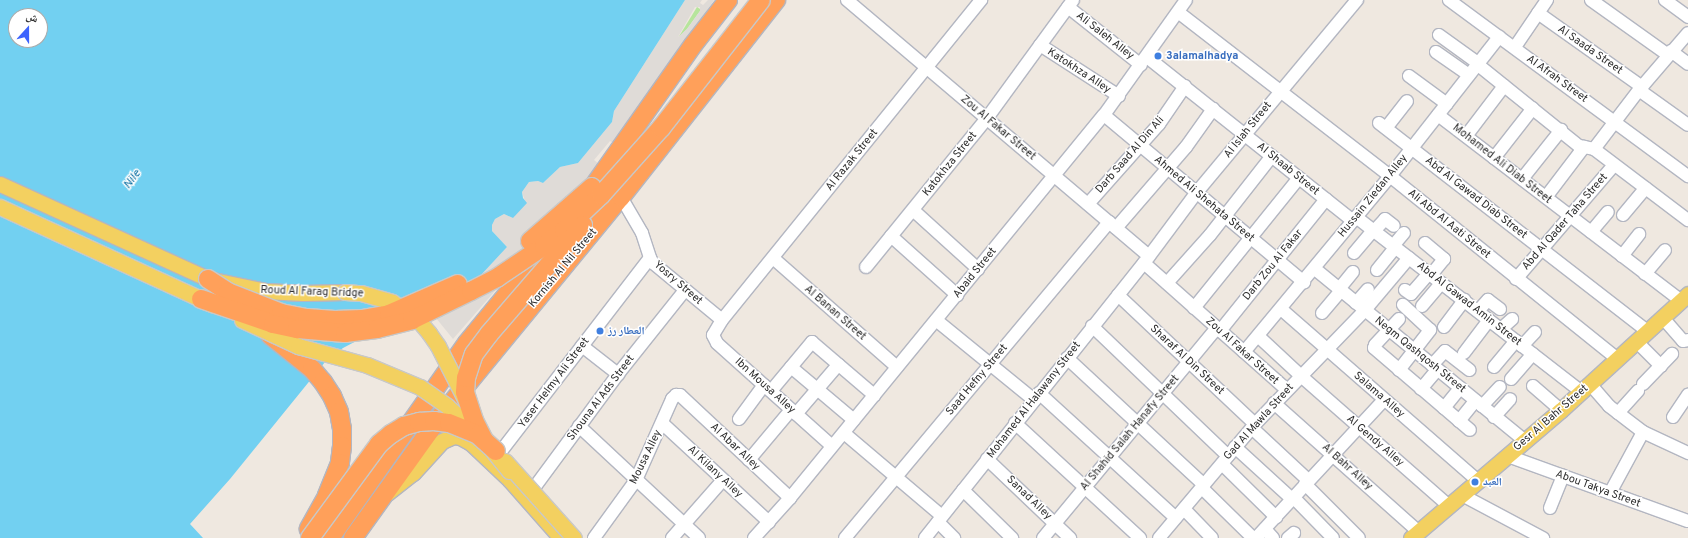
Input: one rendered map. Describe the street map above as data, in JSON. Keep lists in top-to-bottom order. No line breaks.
{"streets":{"highway":["Kornish Al Nil Street"],"main road":["Roud Al Farag Bridge","Gesr Al Bahr Street"],"street":["Ali Saleh Alley","Al Saada Street","Katokhza Alley","Al Afrah Street","Zou Al Fakar Street","Al Islah Street","Darb Saad Al Din Ali","Al Razak Street","Katokhza Street","Mohamed Ali Diab Street","Al Shaab Street","Hussain Ziedan Alley","Abd Al Gawad Diab Street","Ahmed Ali Shehata Street","Abd Al Qader Taha Street","Ali Abd Al Aati Street","Darb Zou Al Fakar","Abaid Street","Yosry Street","Abd Al Gawad Amin Street","Al Banan Street","Negm Qashqosh Street","Sharaf Al Din Street","Saad Hefny Street","Yaser Helmy Ali Street","Ibn Mousa Alley","Salama Alley","Shouna Al Ads Street","Mohamed Al Halawany Street","Gad Al Mawla Street","Al Shahid Salah Hanafy Street","Al Gendy Alley","Al Abar Alley","Mousa Alley","Al Bahr Alley","Al Kilany Alley","Abou Takya Street","Sanad Alley"]},"crossings":[["Ali Saleh Alley","Katokhza Street"],["Ali Saleh Alley","Al Shaab Street"],["Ali Saleh Alley","Abaid Street"],["Katokhza Alley","Katokhza Street"],["Katokhza Alley","Abaid Street"],["Al Afrah Street","Hussain Ziedan Alley"],["Zou Al Fakar Street","Al Islah Street"],["Zou Al Fakar Street","Darb Saad Al Din Ali"],["Zou Al Fakar Street","Al Razak Street"],["Zou Al Fakar Street","Katokhza Street"],["Zou Al Fakar Street","Hussain Ziedan Alley"],["Zou Al Fakar Street","Darb Zou Al Fakar"],["Zou Al Fakar Street","Abaid Street"],["Zou Al Fakar Street","Saad Hefny Street"],["Zou Al Fakar Street","Mohamed Al Halawany Street"],["Zou Al Fakar Street","Gad Al Mawla Street"],["Zou Al Fakar Street","Al Shahid Salah Hanafy Street"],["Al Islah Street","Al Shaab Street"],["Al Islah Street","Ahmed Ali Shehata Street"],["Al Islah Street","Ali Abd Al Aati Street"],["Al Islah Street","Mohamed Al Halawany Street"],["Darb Saad Al Din Ali","Al Shaab Street"],["Darb Saad Al Din Ali","Ahmed Ali Shehata Street"],["Al Razak Street","Yosry Street"],["Al Razak Street","Al Banan Street"],["Al Razak Street","Ibn Mousa Alley"],["Mohamed Ali Diab Street","Hussain Ziedan Alley"],["Mohamed Ali Diab Street","Abd Al Qader Taha Street"],["Mohamed Ali Diab Street","Gesr Al Bahr Street"],["Al Shaab Street","Hussain Ziedan Alley"],["Al Shaab Street","Darb Zou Al Fakar"],["Al Shaab Street","Abaid Street"],["Al Shaab Street","Abd Al Gawad Amin Street"],["Al Shaab Street","Saad Hefny Street"],["Hussain Ziedan Alley","Abd Al Gawad Diab Street"],["Hussain Ziedan Alley","Ahmed Ali Shehata Street"],["Hussain Ziedan Alley","Ali Abd Al Aati Street"],["Hussain Ziedan Alley","Abd Al Gawad Amin Street"],["Hussain Ziedan Alley","Negm Qashqosh Street"],["Hussain Ziedan Alley","Salama Alley"],["Hussain Ziedan Alley","Al Gendy Alley"],["Abd Al Gawad Diab Street","Abd Al Qader Taha Street"],["Abd Al Gawad Diab Street","Gesr Al Bahr Street"],["Ahmed Ali Shehata Street","Darb Zou Al Fakar"],["Ahmed Ali Shehata Street","Abaid Street"],["Ahmed Ali Shehata Street","Saad Hefny Street"],["Abd Al Qader Taha Street","Ali Abd Al Aati Street"],["Ali Abd Al Aati Street","Abaid Street"],["Ali Abd Al Aati Street","Gesr Al Bahr Street"],["Darb Zou Al Fakar","Al Shahid Salah Hanafy Street"],["Kornish Al Nil Street","Yosry Street"],["Abaid Street","Al Banan Street"],["Abaid Street","Ibn Mousa Alley"],["Abaid Street","Al Abar Alley"],["Abaid Street","Al Kilany Alley"],["Yosry Street","Yaser Helmy Ali Street"],["Yosry Street","Ibn Mousa Alley"],["Yosry Street","Shouna Al Ads Street"],["Roud Al Farag Bridge","Yaser Helmy Ali Street"],["Abd Al Gawad Amin Street","Gesr Al Bahr Street"],["Negm Qashqosh Street","Gesr Al Bahr Street"],["Negm Qashqosh Street","Gad Al Mawla Street"],["Sharaf Al Din Street","Mohamed Al Halawany Street"],["Sharaf Al Din Street","Gad Al Mawla Street"],["Sharaf Al Din Street","Al Shahid Salah Hanafy Street"],["Salama Alley","Gesr Al Bahr Street"],["Salama Alley","Gad Al Mawla Street"],["Mohamed Al Halawany Street","Sanad Alley"],["Gesr Al Bahr Street","Al Gendy Alley"],["Gesr Al Bahr Street","Al Bahr Alley"],["Gesr Al Bahr Street","Abou Takya Street"],["Gad Al Mawla Street","Al Gendy Alley"],["Gad Al Mawla Street","Al Bahr Alley"],["Al Shahid Salah Hanafy Street","Sanad Alley"],["Al Abar Alley","Mousa Alley"],["Mousa Alley","Al Kilany Alley"]],"water":["Nile"],"places":["3alamalhadya","العطار رز","العبد"],"north":"top"}
